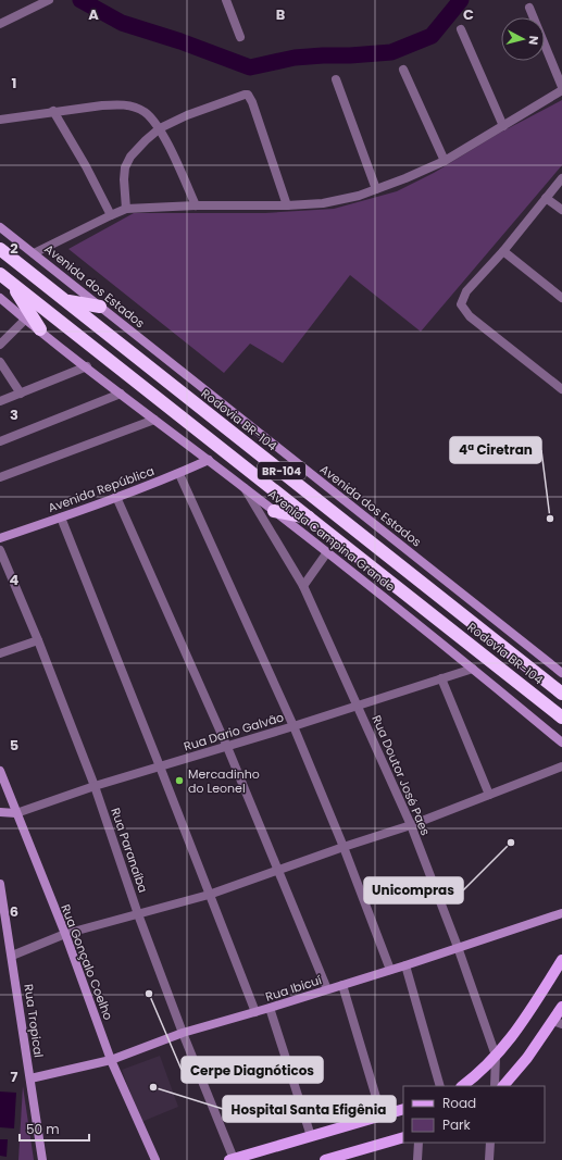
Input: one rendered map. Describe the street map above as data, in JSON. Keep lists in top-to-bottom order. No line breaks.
{"streets":{"highway":["Rodovia BR-104","BR-104"],"street":["Avenida dos Estados","Avenida República","Avenida Campina Grande","Rua Dario Galvão","Rua Doutor José Paes","Rua Paranaíba","Rua Gonçalo Coelho","Rua Ibicuí","Rua Tropical"]},"crossings":[["Avenida República","Avenida Campina Grande"],["Avenida Campina Grande","Rua Dario Galvão"],["Avenida Campina Grande","Rua Doutor José Paes"],["Rua Dario Galvão","Rua Doutor José Paes"],["Rua Dario Galvão","Rua Paranaíba"],["Rua Dario Galvão","Rua Gonçalo Coelho"],["Rua Doutor José Paes","Rua Ibicuí"],["Rua Paranaíba","Rua Ibicuí"],["Rua Gonçalo Coelho","Rua Ibicuí"],["Rua Ibicuí","Rua Tropical"]],"places":["4ª Ciretran","Mercadinho do Leonel","Unicompras","Cerpe Diagnóticos","Hospital Santa Efigênia"],"legend":["Road","Park"],"scale_bar":"50 m","north":"right","grid":{"columns":["A","B","C"],"rows":["1","2","3","4","5","6","7"]}}
